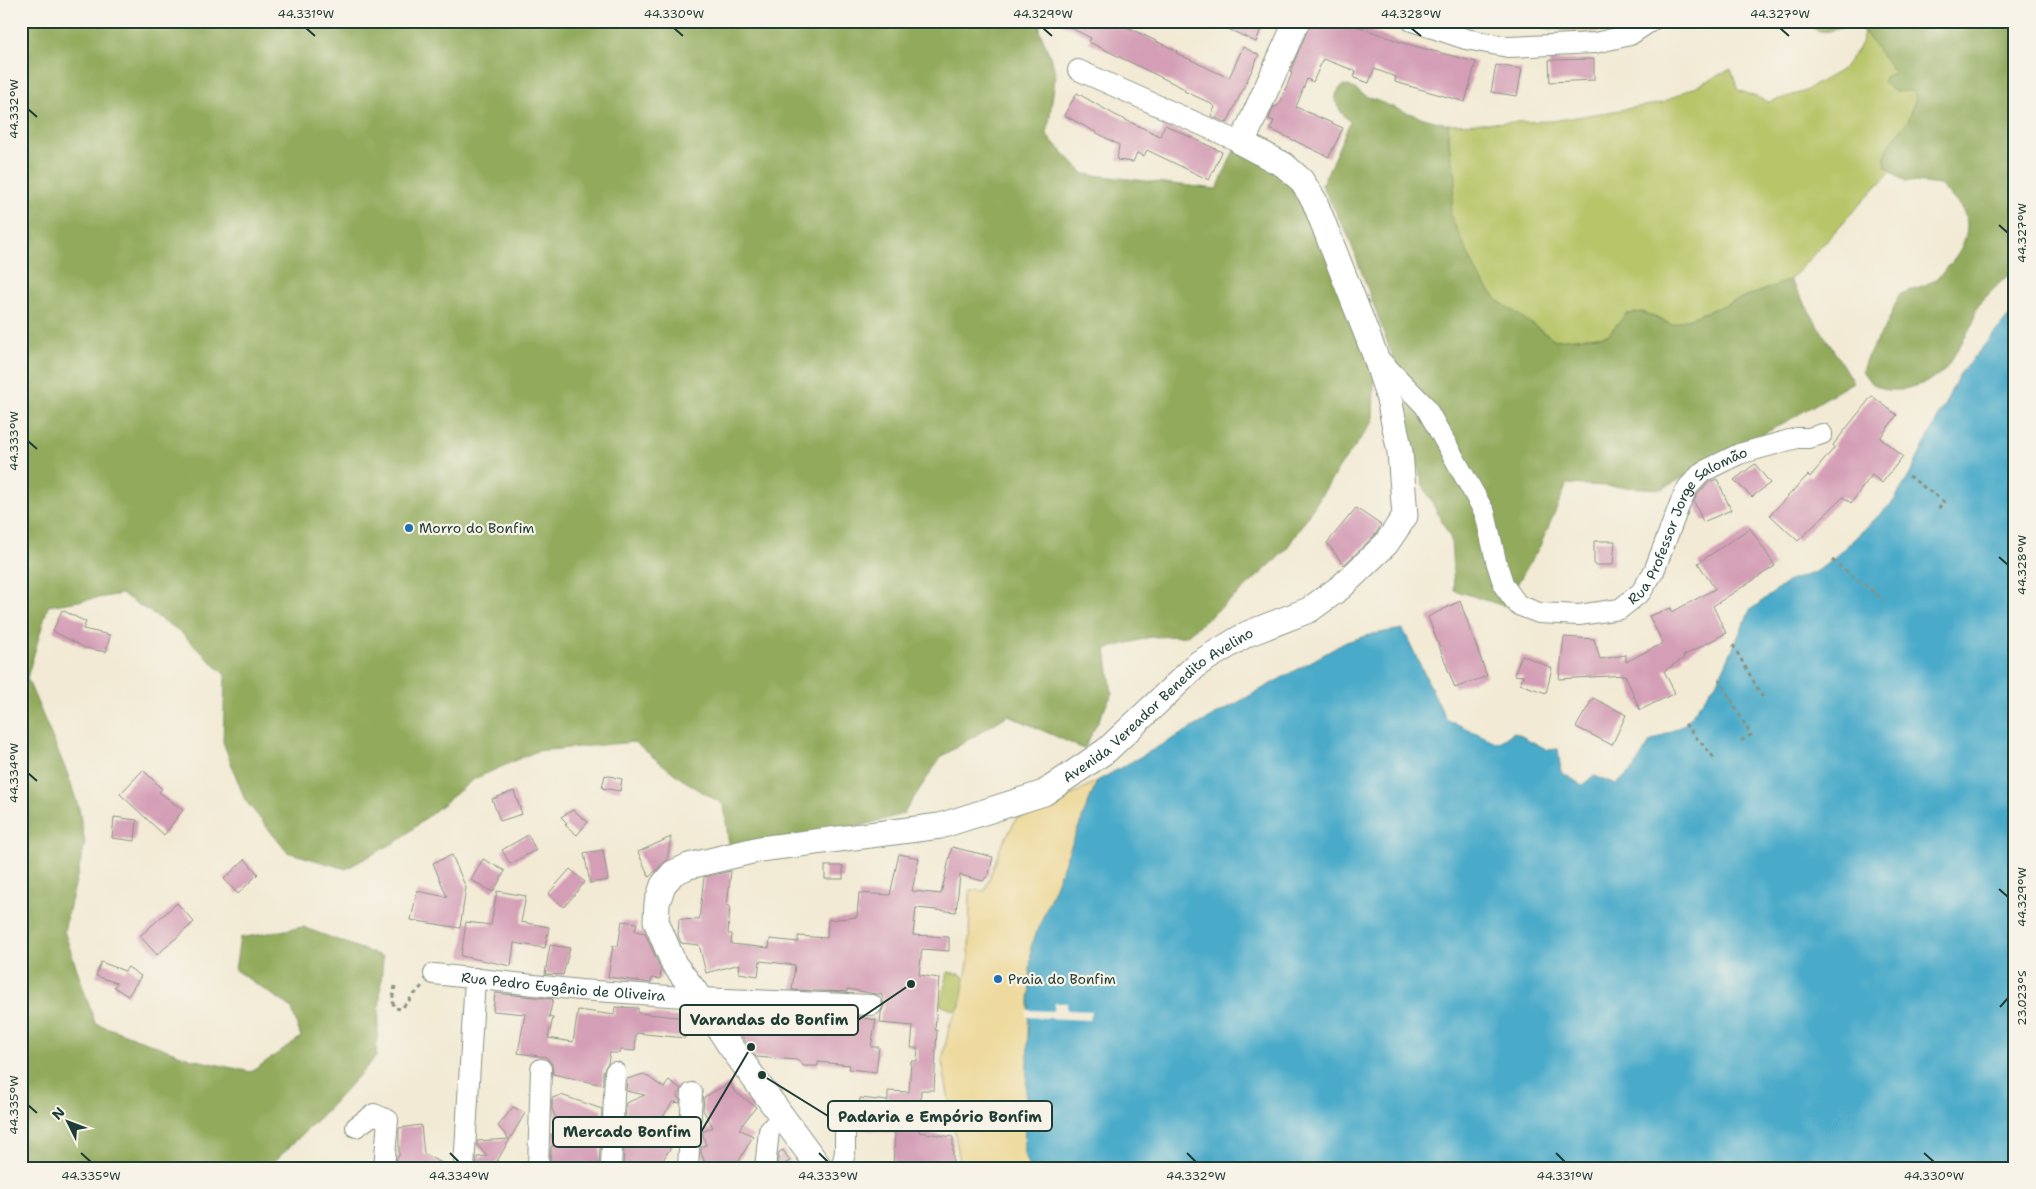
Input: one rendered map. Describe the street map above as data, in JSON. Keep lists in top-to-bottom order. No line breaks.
{"streets":{"main road":["Avenida Vereador Benedito Avelino"],"street":["Rua Professor Jorge Salomão","Rua Pedro Eugênio de Oliveira"]},"crossings":[["Rua Professor Jorge Salomão","Avenida Vereador Benedito Avelino"],["Avenida Vereador Benedito Avelino","Rua Pedro Eugênio de Oliveira"]],"places":["Morro do Bonfim","Praia do Bonfim","Varandas do Bonfim","Mercado Bonfim","Padaria e Empório Bonfim"],"north":"top left","coordinates":["44.331°W","44.330°W","44.329°W","44.328°W","44.327°W","44.332°W","44.333°W","44.334°W","23.023°S","44.335°W"]}
